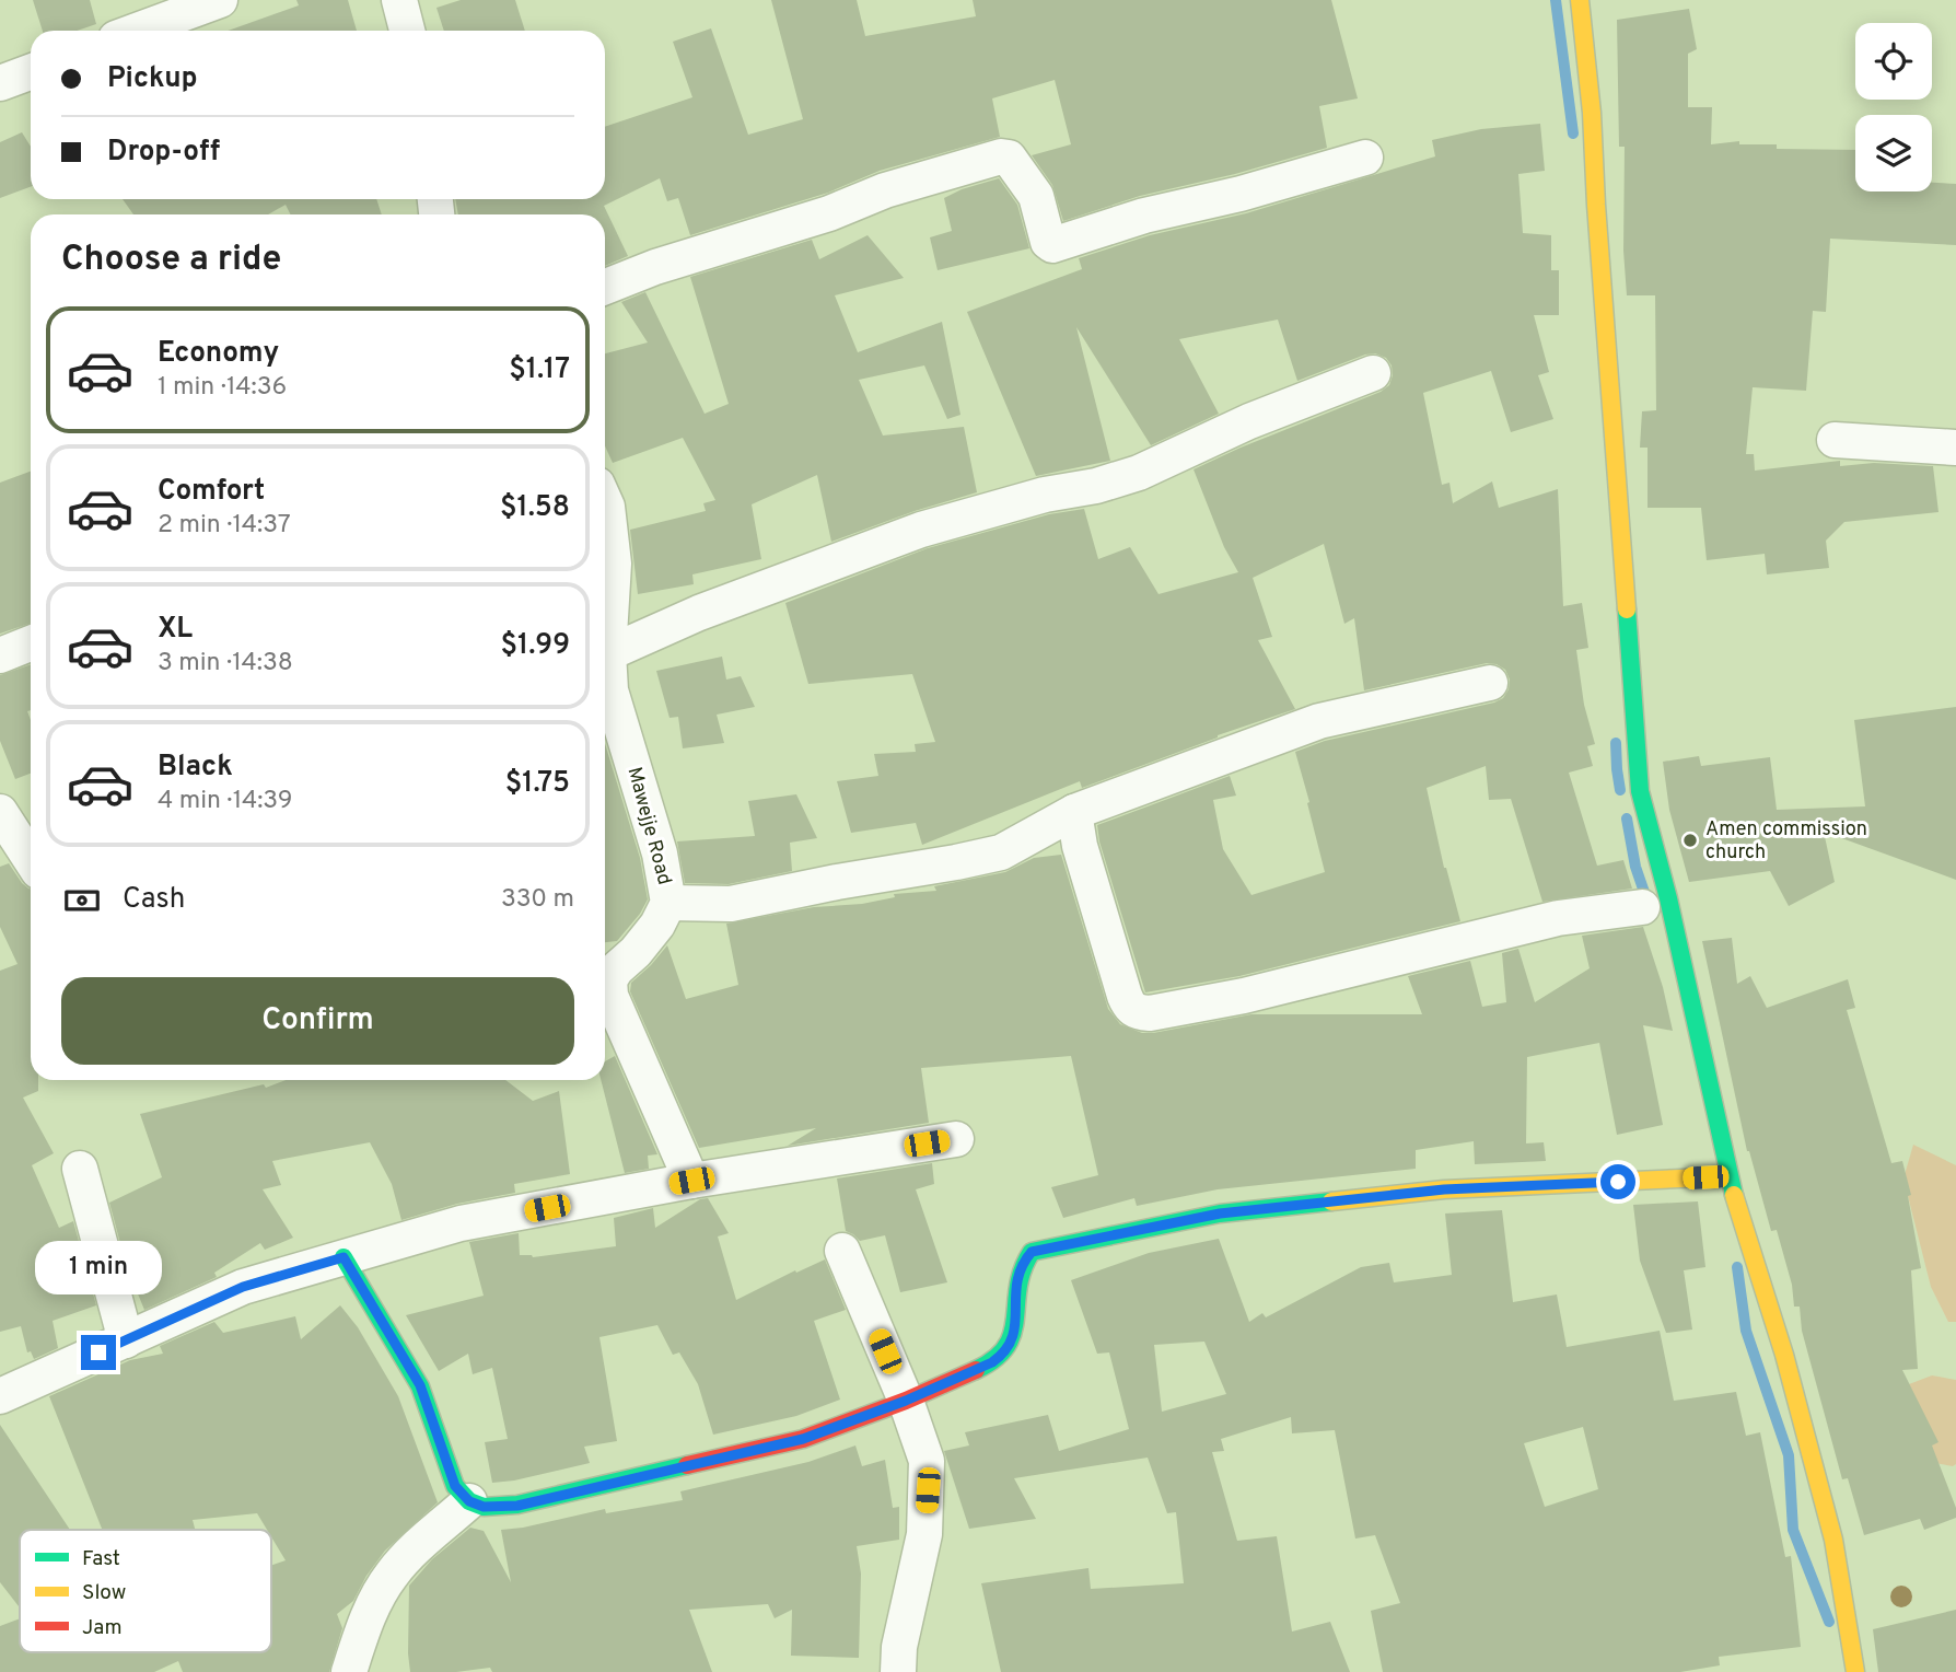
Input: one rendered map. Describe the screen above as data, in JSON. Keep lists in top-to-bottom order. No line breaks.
{"streets":{"street":["Mawejje Road"]},"places":["Amen commission church"],"legend":["Fast","Slow","Jam"],"page":{"banner":["Pickup","Drop-off"],"heading":"Choose a ride","list":[{"name":"Economy","note":"1 min · 14:36","value":"$1.17"},{"name":"Comfort","note":"2 min · 14:37","value":"$1.58"},{"name":"XL","note":"3 min · 14:38","value":"$1.99"},{"name":"Black","note":"4 min · 14:39","value":"$1.75"}],"pay":["Cash","330 m"],"buttons":"Confirm","bubble":"1 min"}}
